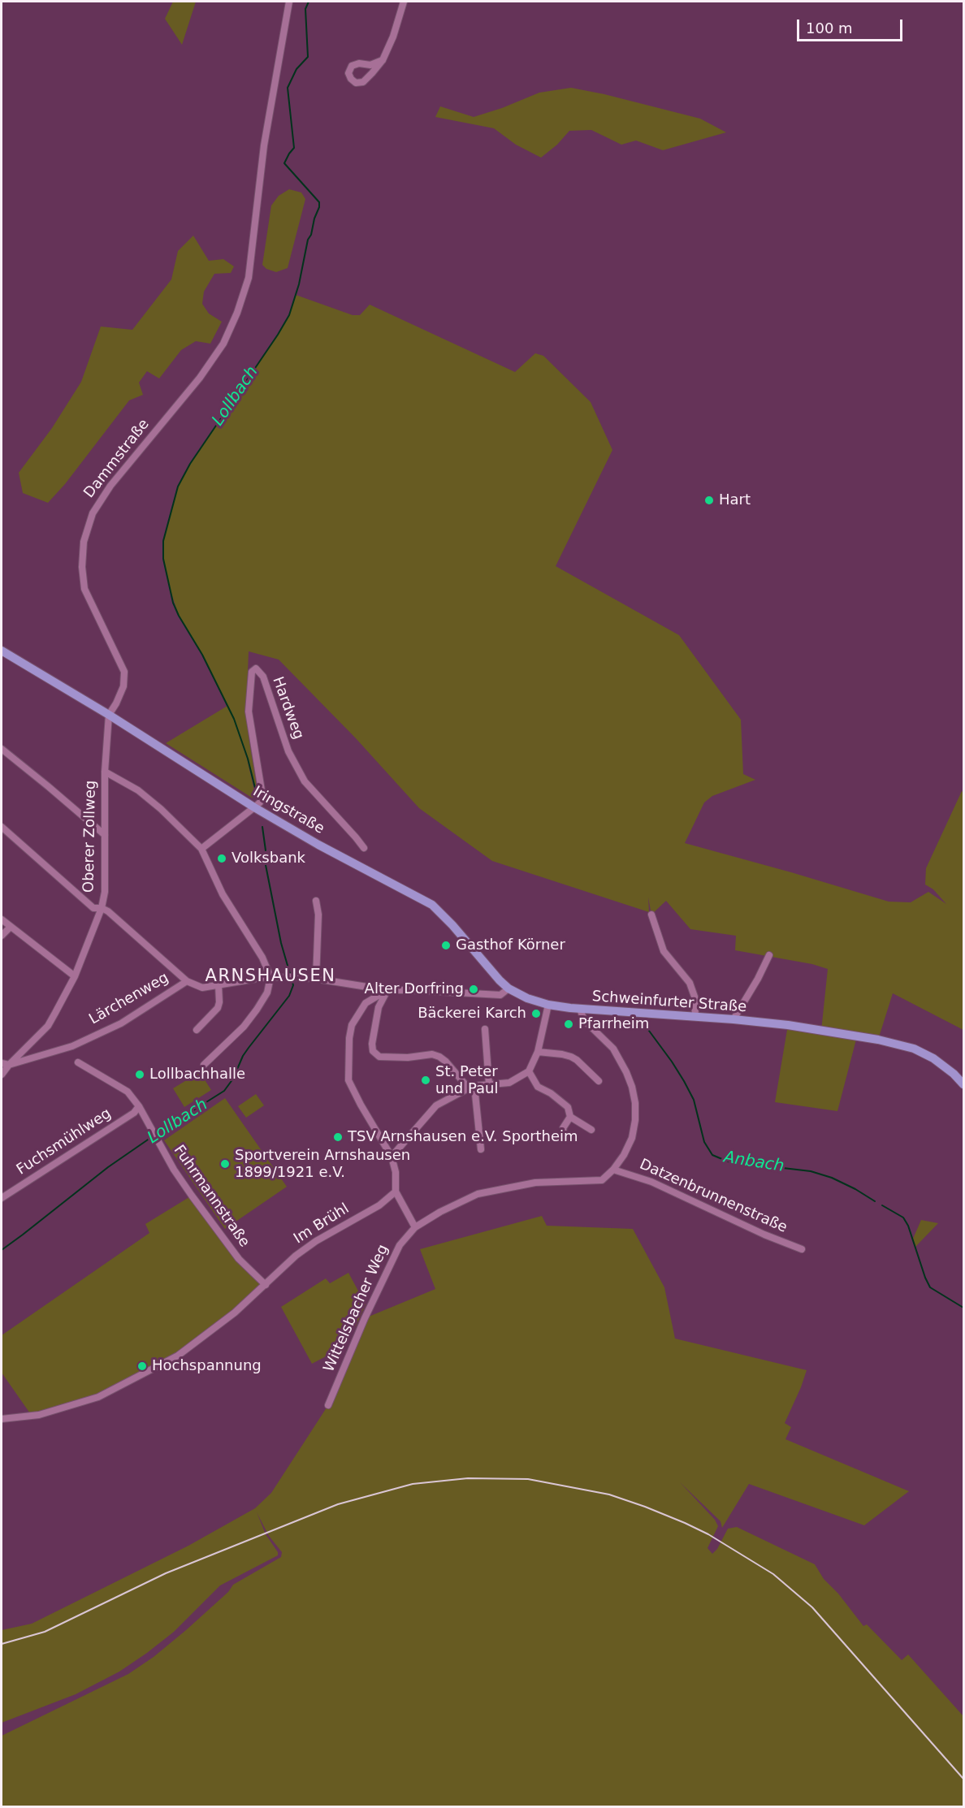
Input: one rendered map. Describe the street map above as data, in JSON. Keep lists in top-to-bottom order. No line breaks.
{"streets":{"main road":["Iringstraße","Schweinfurter Straße"],"street":["Dammstraße","Hardweg","Oberer Zollweg","Lärchenweg","Fuchsmühlweg","Fuhrmannstraße","Datzenbrunnenstraße","Im Brühl","Wittelsbacher Weg"]},"crossings":[["Dammstraße","Iringstraße"],["Dammstraße","Oberer Zollweg"],["Hardweg","Iringstraße"],["Iringstraße","Oberer Zollweg"],["Iringstraße","Schweinfurter Straße"],["Oberer Zollweg","Lärchenweg"],["Fuchsmühlweg","Fuhrmannstraße"],["Fuhrmannstraße","Im Brühl"]],"districts":["ARNSHAUSEN"],"water":["Lollbach","Anbach"],"places":["Hart","Volksbank","Gasthof Körner","Alter Dorfring","Bäckerei Karch","Pfarrheim","Lollbachhalle","St. Peter und Paul","TSV Arnshausen e.V. Sportheim","Sportverein Arnshausen 1899/1921 e.V.","Hochspannung"],"scale_bar":"100 m"}
